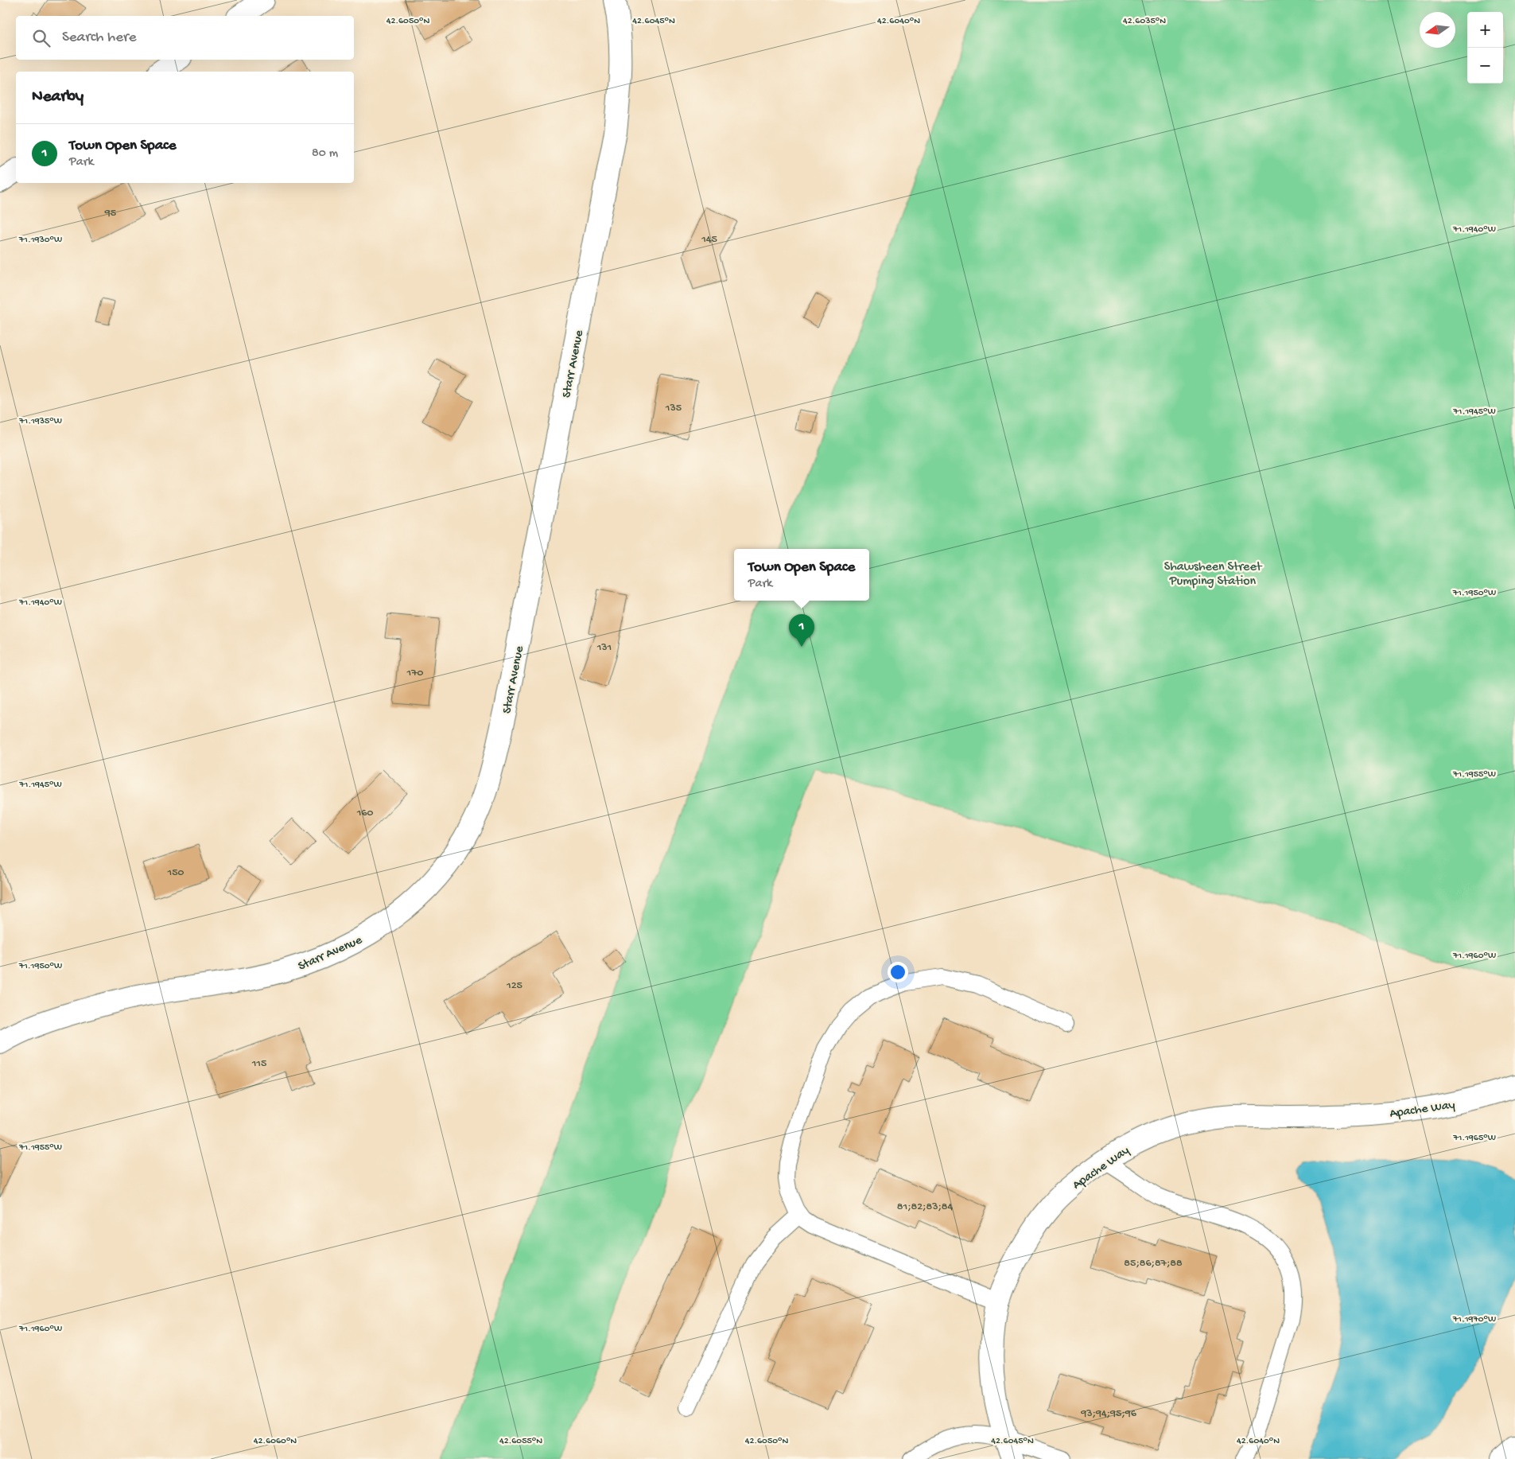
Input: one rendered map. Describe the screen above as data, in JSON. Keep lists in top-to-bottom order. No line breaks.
{"streets":{"street":["Starr Avenue","Apache Way"]},"parks":["Shawsheen Street Pumping Station"],"house_numbers":["95","145","135","131","170","160","150","125","115","81;82;83;84","85;86;87;88","93;94;95;96"],"north":"left","page":{"map_buttons":["+","−"],"search":"Search here","heading":"Nearby","list":[{"mark":"1","name":"Town Open Space","note":"Park","value":"80 m"}],"popup":["Town Open Space","Park"],"pins":"1"},"coordinates":["42.6050°N","42.6045°N","42.6040°N","42.6035°N","71.1940°W","71.1930°W","71.1945°W","71.1935°W","71.1950°W","71.1955°W","71.1960°W","71.1965°W","71.1970°W","42.6060°N","42.6055°N"]}
